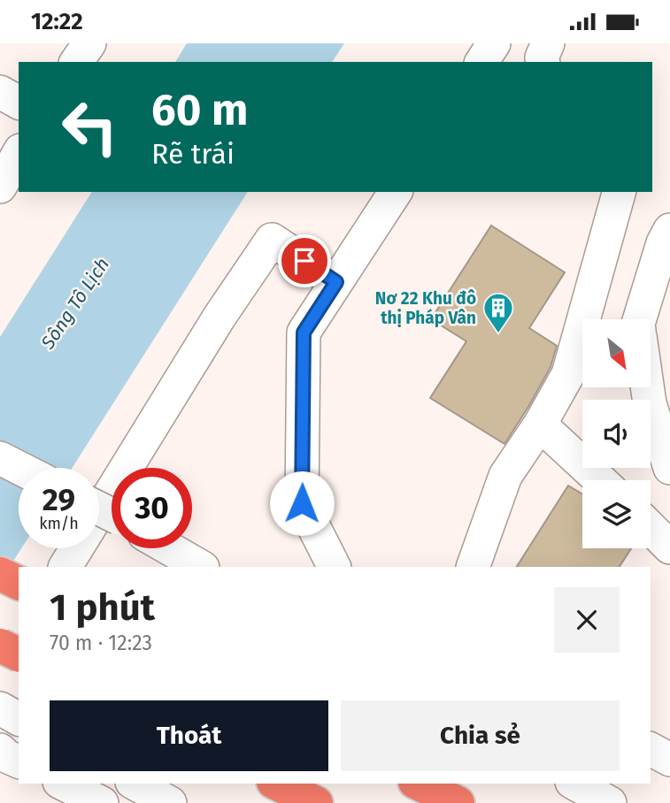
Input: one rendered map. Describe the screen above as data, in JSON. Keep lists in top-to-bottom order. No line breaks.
{"water":["Sông Tô Lịch"],"places":{"building":["Nơ 22 Khu đô thị Pháp Vân"]},"north":"bottom right","page":{"status":"12:22","turn":["60 m","Rẽ trái"],"speed":"29 km/h","limit":"30","heading":["1 phút","70 m · 12:23"],"buttons":["Thoát","Chia sẻ"]}}
